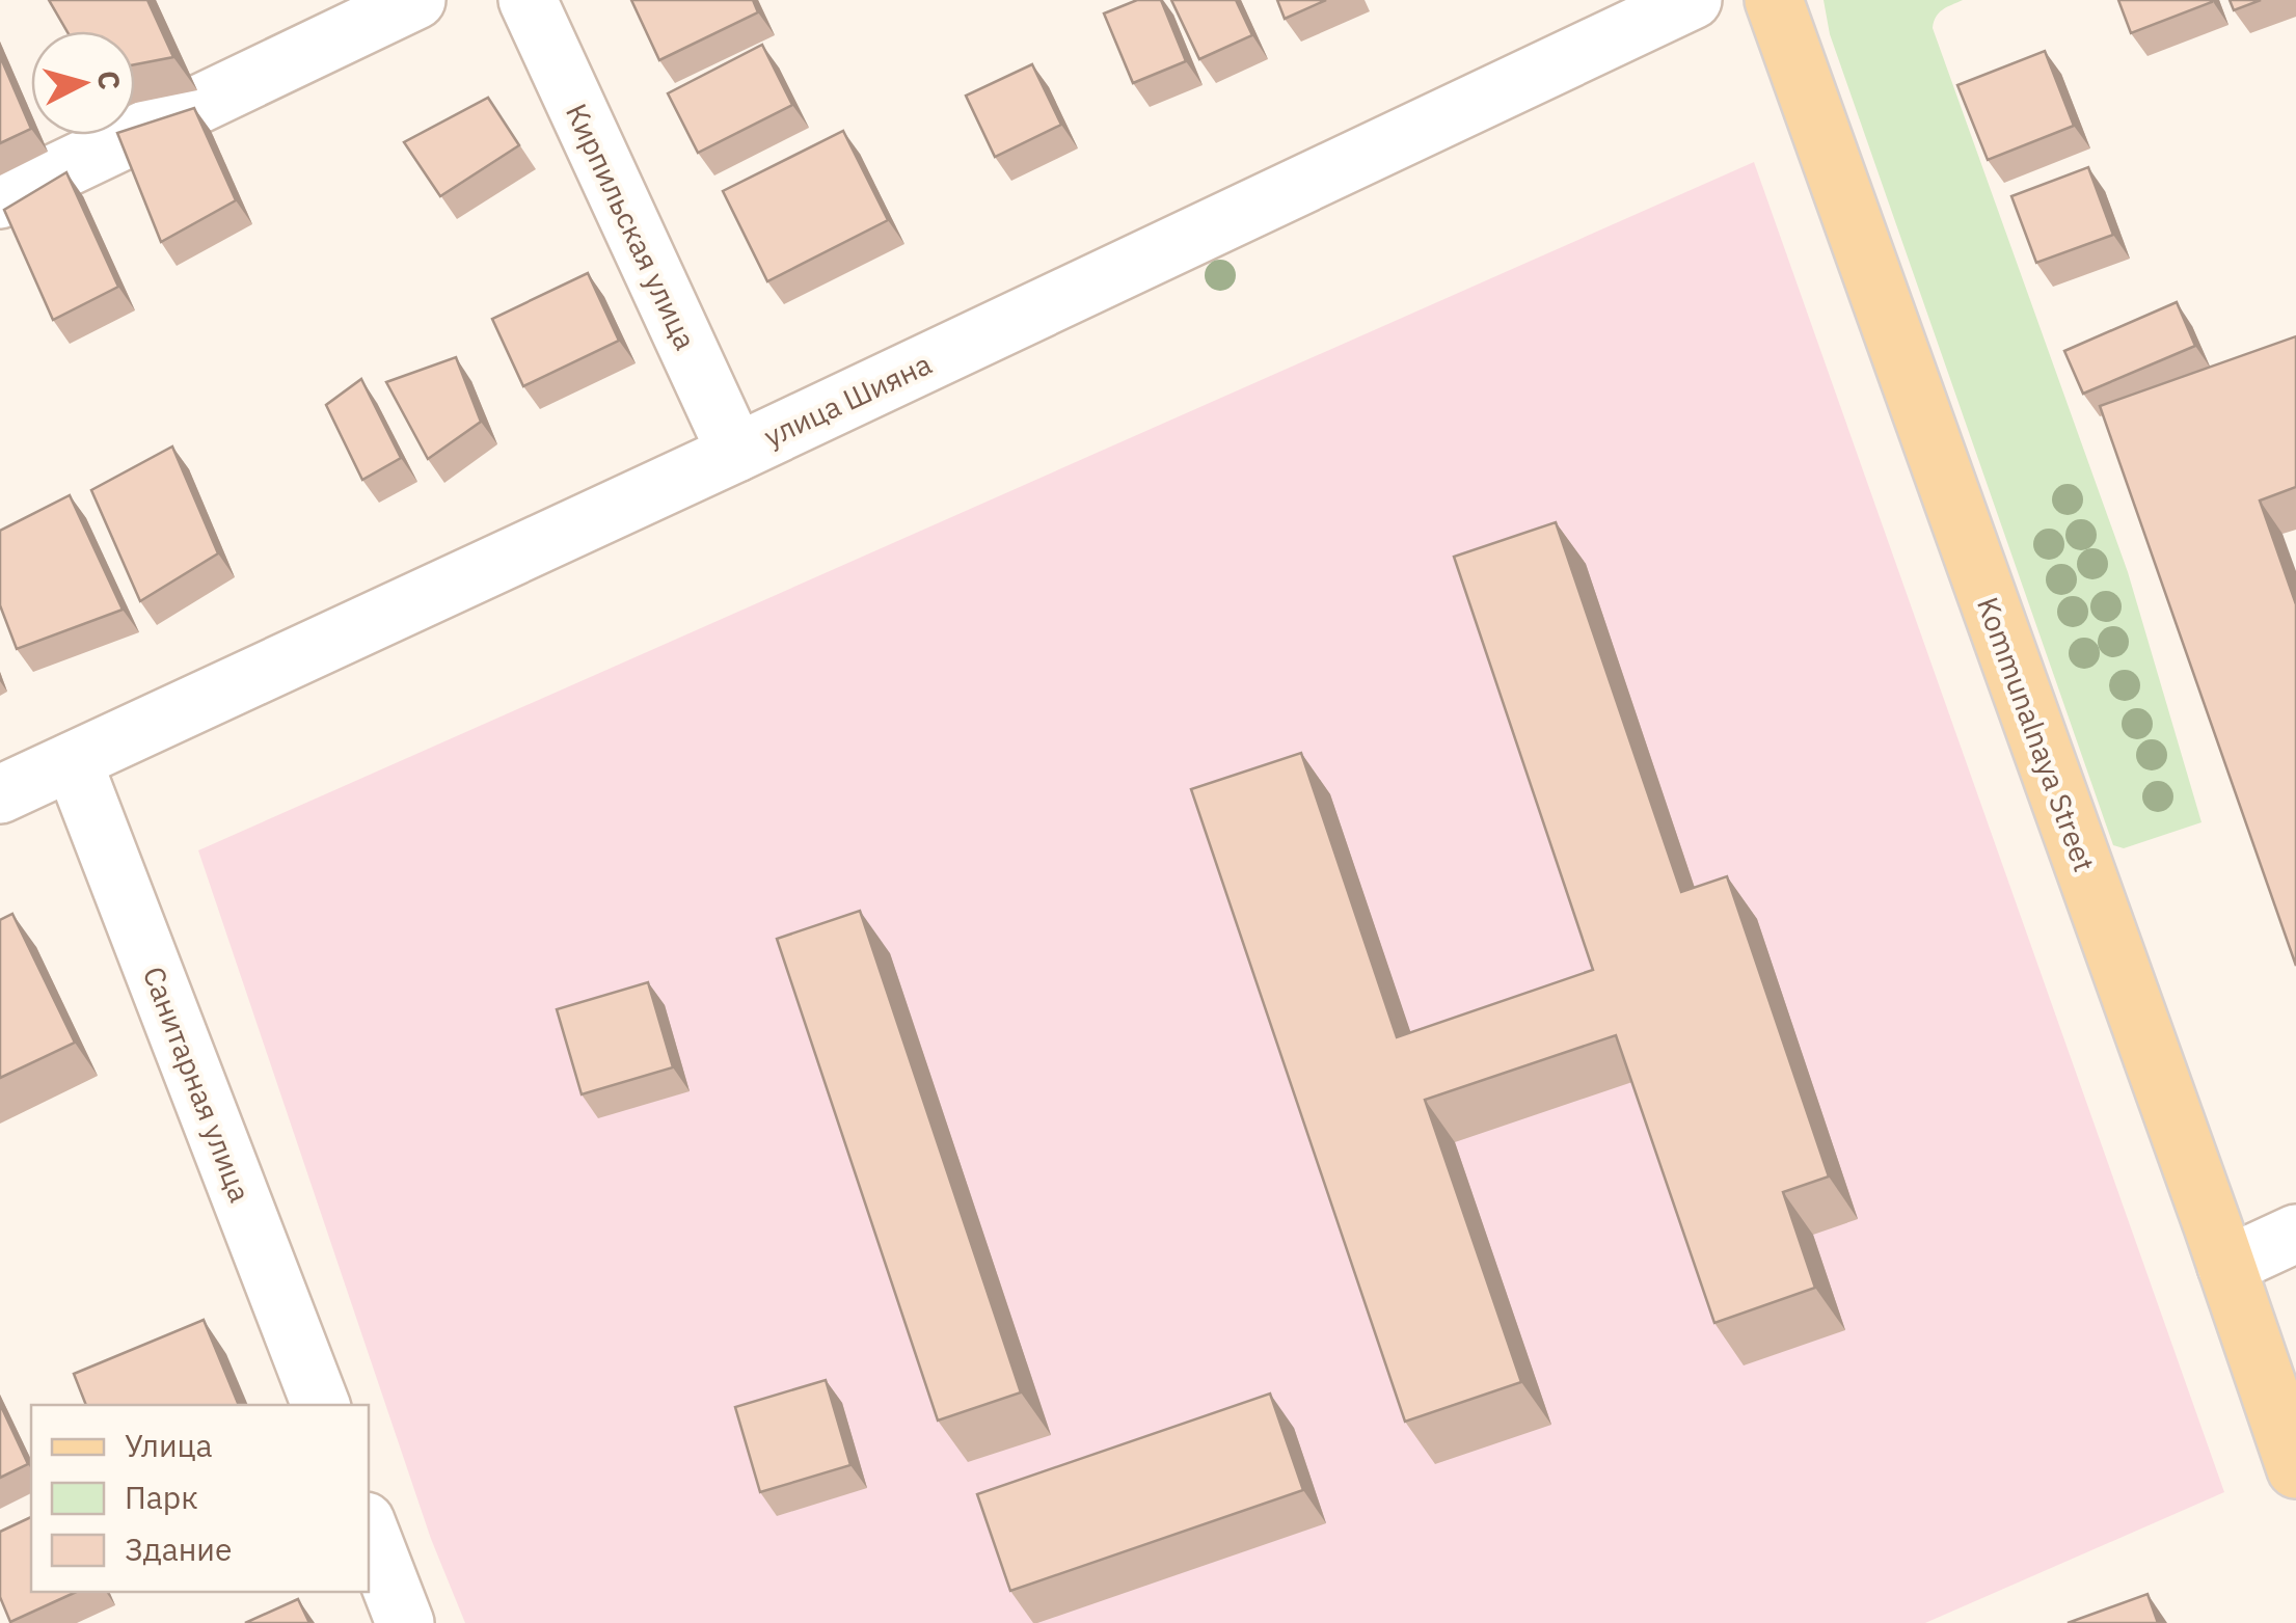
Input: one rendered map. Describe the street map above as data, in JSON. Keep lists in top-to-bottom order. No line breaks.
{"streets":{"main road":["Kommunalnaya Street"],"street":["Кирпильская улица","улица Шияна","Санитарная улица"]},"crossings":[["Кирпильская улица","улица Шияна"],["улица Шияна","Санитарная улица"]],"legend":["Улица","Парк","Здание"],"north":"right"}
